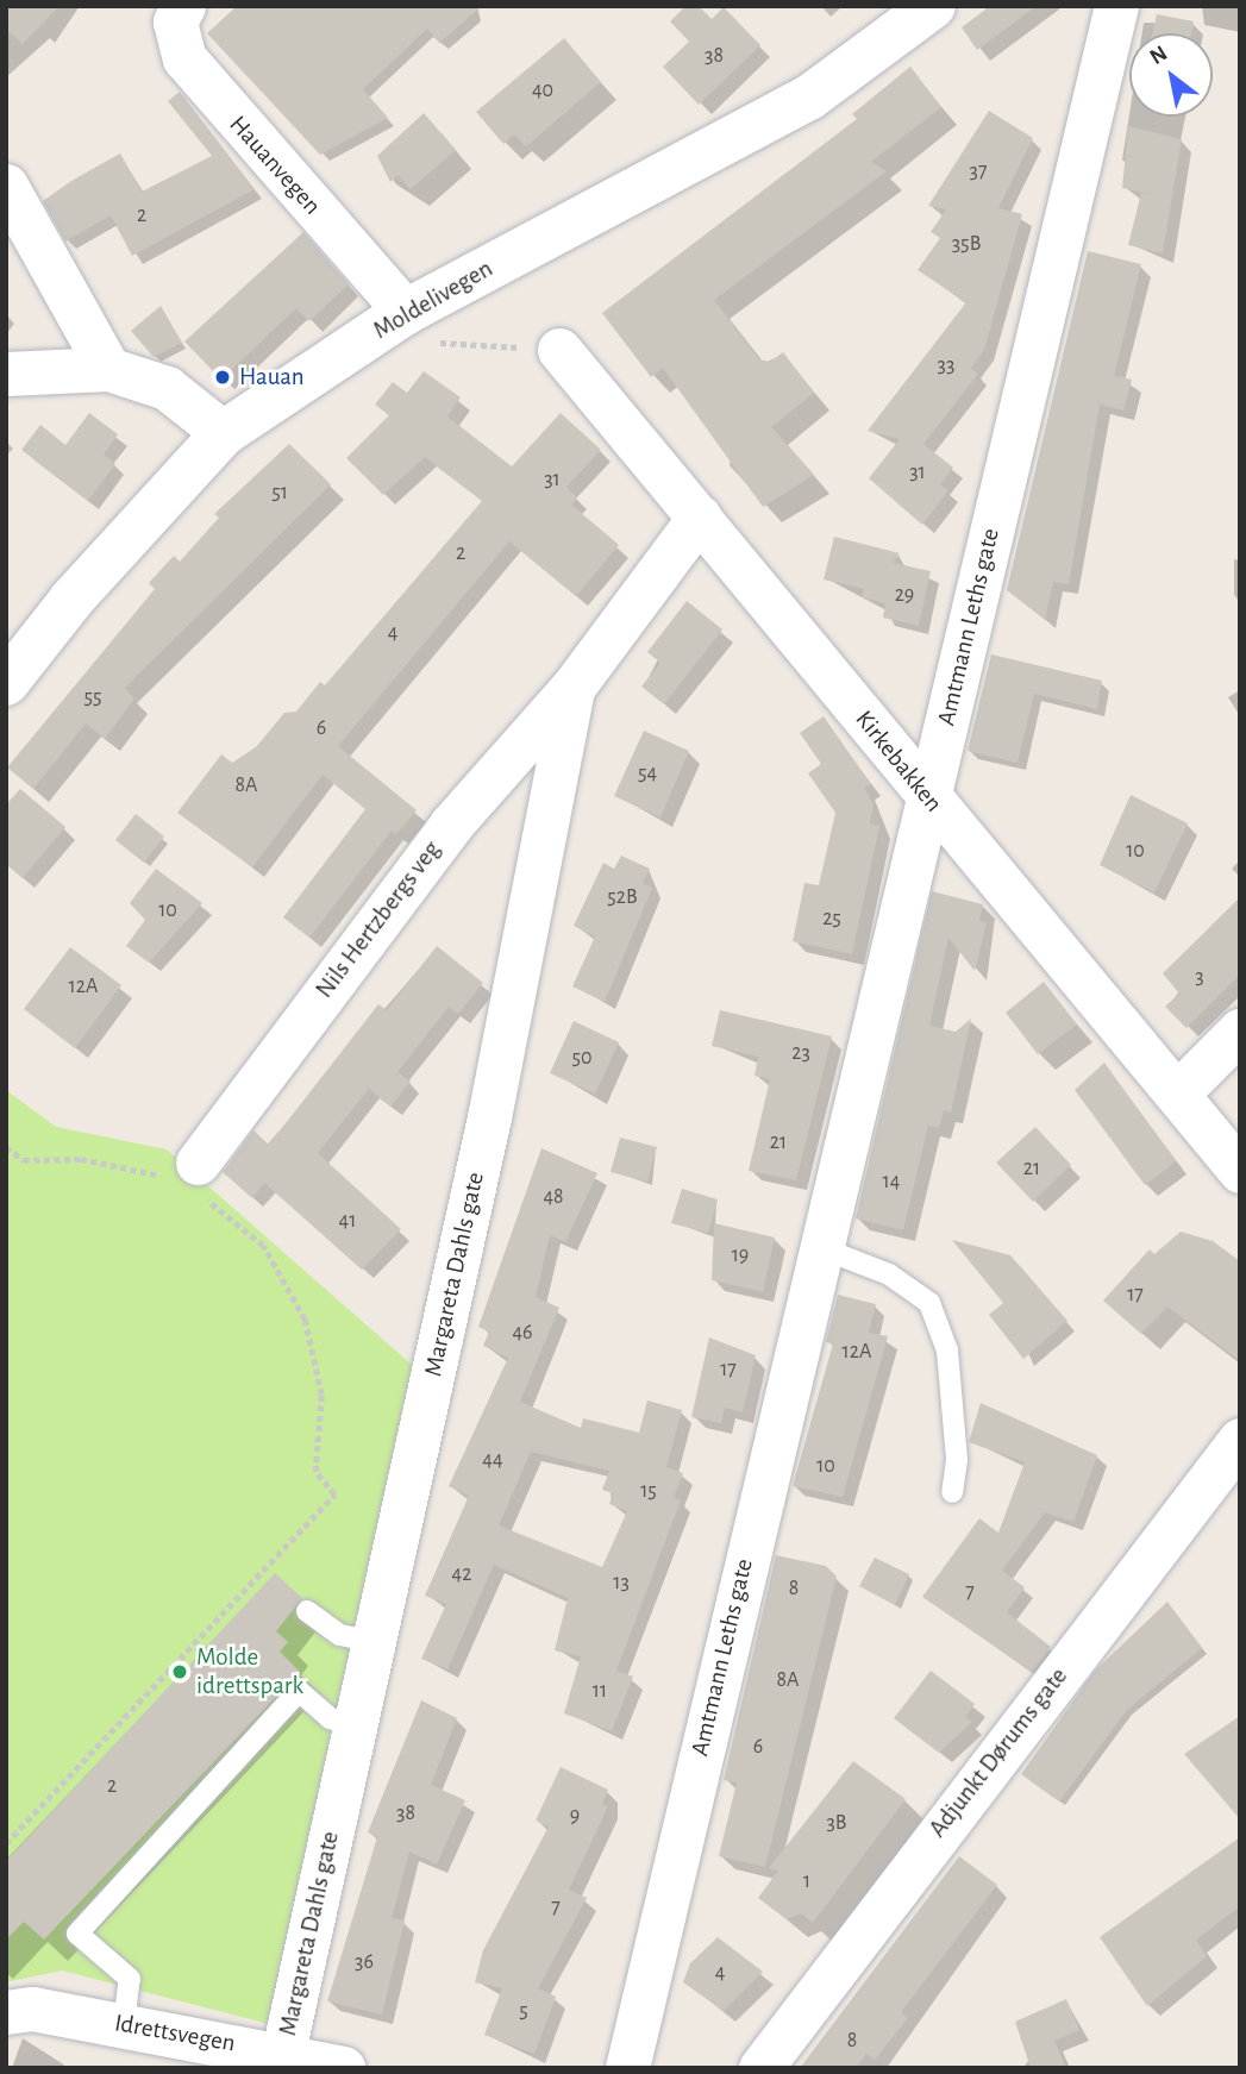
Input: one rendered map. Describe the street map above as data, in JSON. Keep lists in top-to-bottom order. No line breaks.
{"streets":{"main road":["Moldelivegen"],"street":["Hauanvegen","Amtmann Leths gate","Kirkebakken","Nils Hertzbergs veg","Margareta Dahls gate","Adjunkt Dørums gate","Idrettsvegen"]},"crossings":[["Hauanvegen","Moldelivegen"],["Amtmann Leths gate","Kirkebakken"],["Kirkebakken","Margareta Dahls gate"],["Nils Hertzbergs veg","Margareta Dahls gate"],["Margareta Dahls gate","Idrettsvegen"]],"places":["Hauan","Molde idrettspark"],"house_numbers":["38","40","37","2","35B","33","31","31","51","2","29","4","55","6","54","8A","10","52B","10","25","3","12A","23","50","21","21","14","48","41","19","17","46","12A","17","44","10","15","42","13","8","7","8A","11","6","2","38","9","3B","1","7","36","4","5","8"],"north":"top left"}
